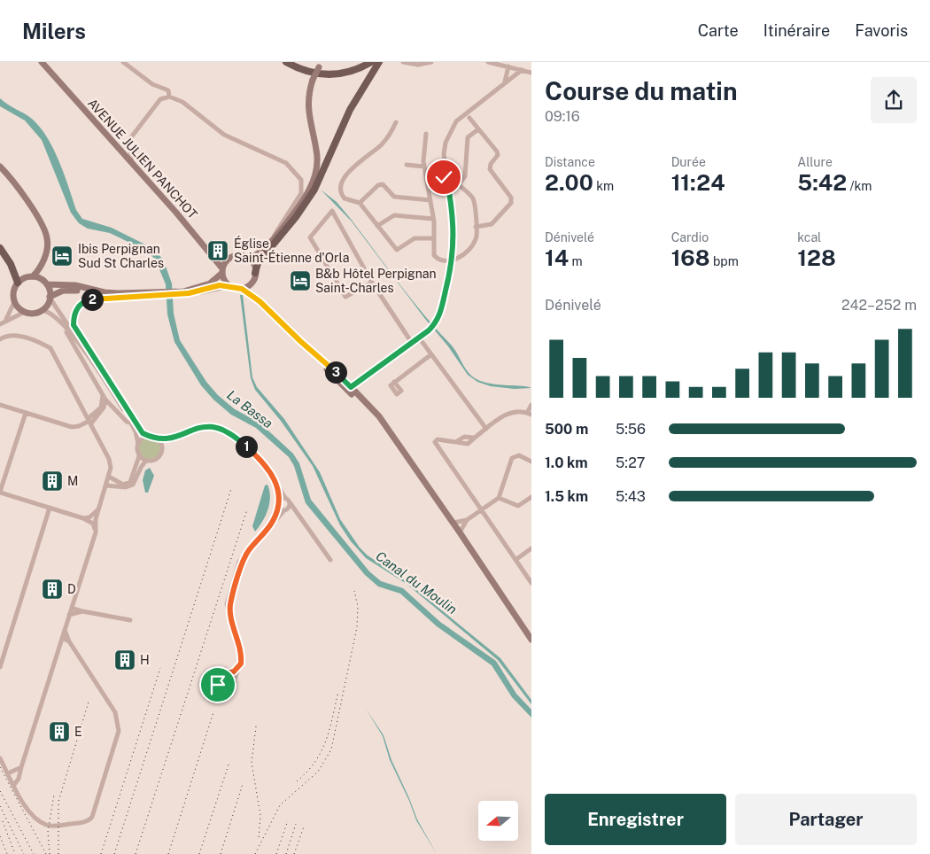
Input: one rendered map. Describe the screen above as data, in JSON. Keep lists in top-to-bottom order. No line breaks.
{"streets":{"main road":["AVENUE JULIEN PANCHOT"]},"water":["La Bassa","Canal du Moulin"],"places":{"building":["Église Saint-Étienne d'Orla","M","D","H","E"],"hotel":["Ibis Perpignan Sud St Charles","B&b Hôtel Perpignan Saint-Charles"]},"north":"left","page":{"header":"Milers","nav":["Carte","Itinéraire","Favoris"],"heading":["Course du matin","09:16"],"stats":[["Distance","2.00 km"],["Durée","11:24"],["Allure","5:42 /km"],["Dénivelé","14 m"],["Cardio","168 bpm"],["kcal","128"]],"chart":["Dénivelé","242–252 m"],"pins":["2","3","1"],"list":[{"name":"500 m","note":"5:56"},{"name":"1.0 km","note":"5:27"},{"name":"1.5 km","note":"5:43"}],"buttons":["Enregistrer","Partager"]}}
